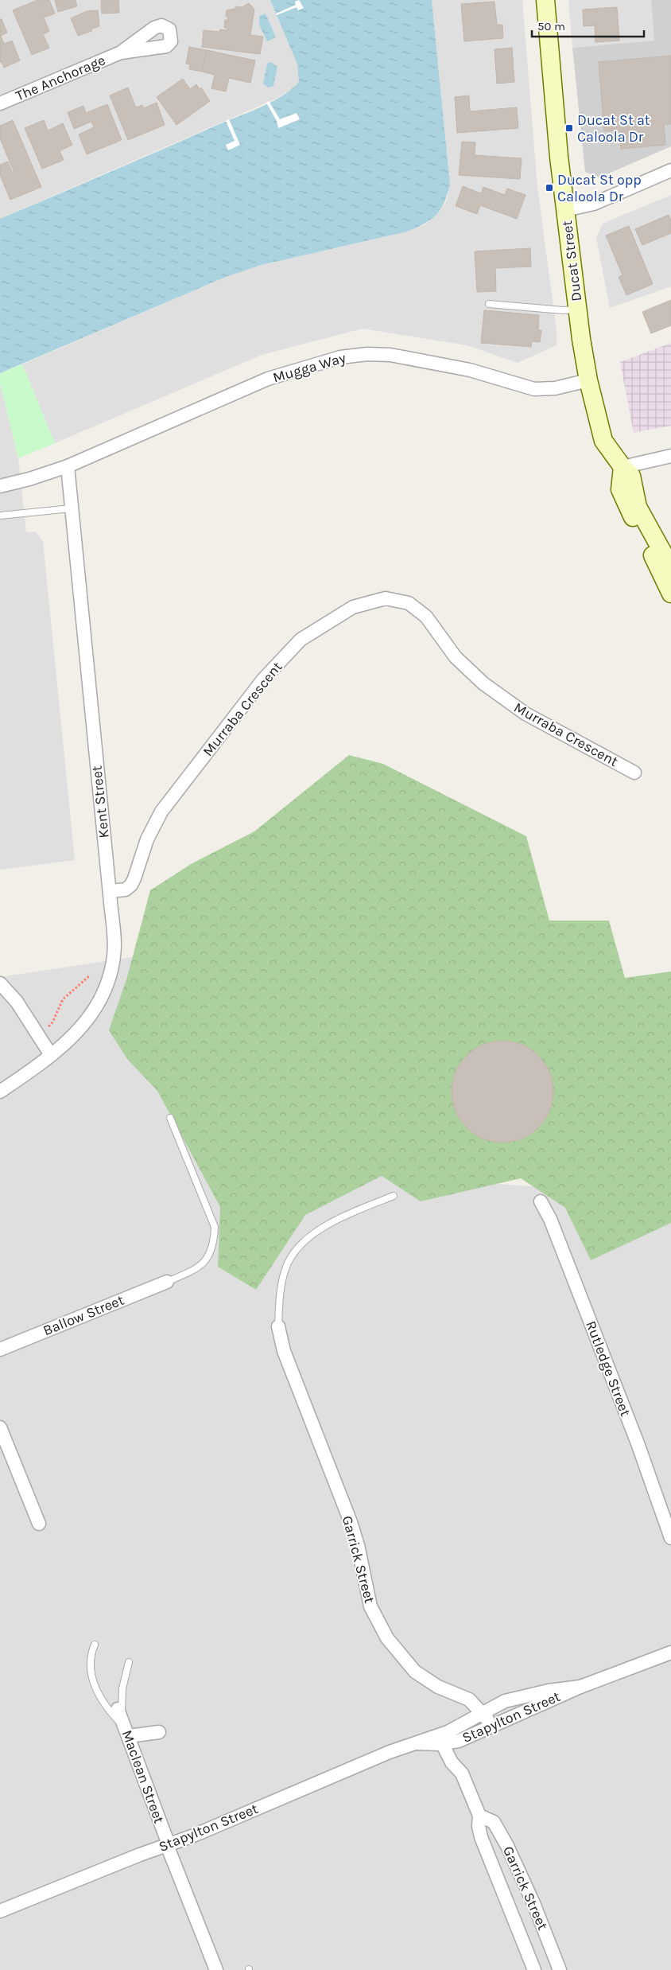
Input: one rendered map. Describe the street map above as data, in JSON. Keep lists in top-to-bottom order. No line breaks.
{"streets":{"street":["The Anchorage","Ducat Street","Mugga Way","Murraba Crescent","Kent Street","Ballow Street","Rutledge Street","Garrick Street","Stapylton Street","Maclean Street"]},"crossings":[["Ducat Street","Mugga Way"],["Mugga Way","Kent Street"],["Murraba Crescent","Kent Street"],["Garrick Street","Stapylton Street"],["Stapylton Street","Maclean Street"]],"places":{"transit":["Ducat St at Caloola Dr","Ducat St opp Caloola Dr"]},"scale_bar":"50 m"}
